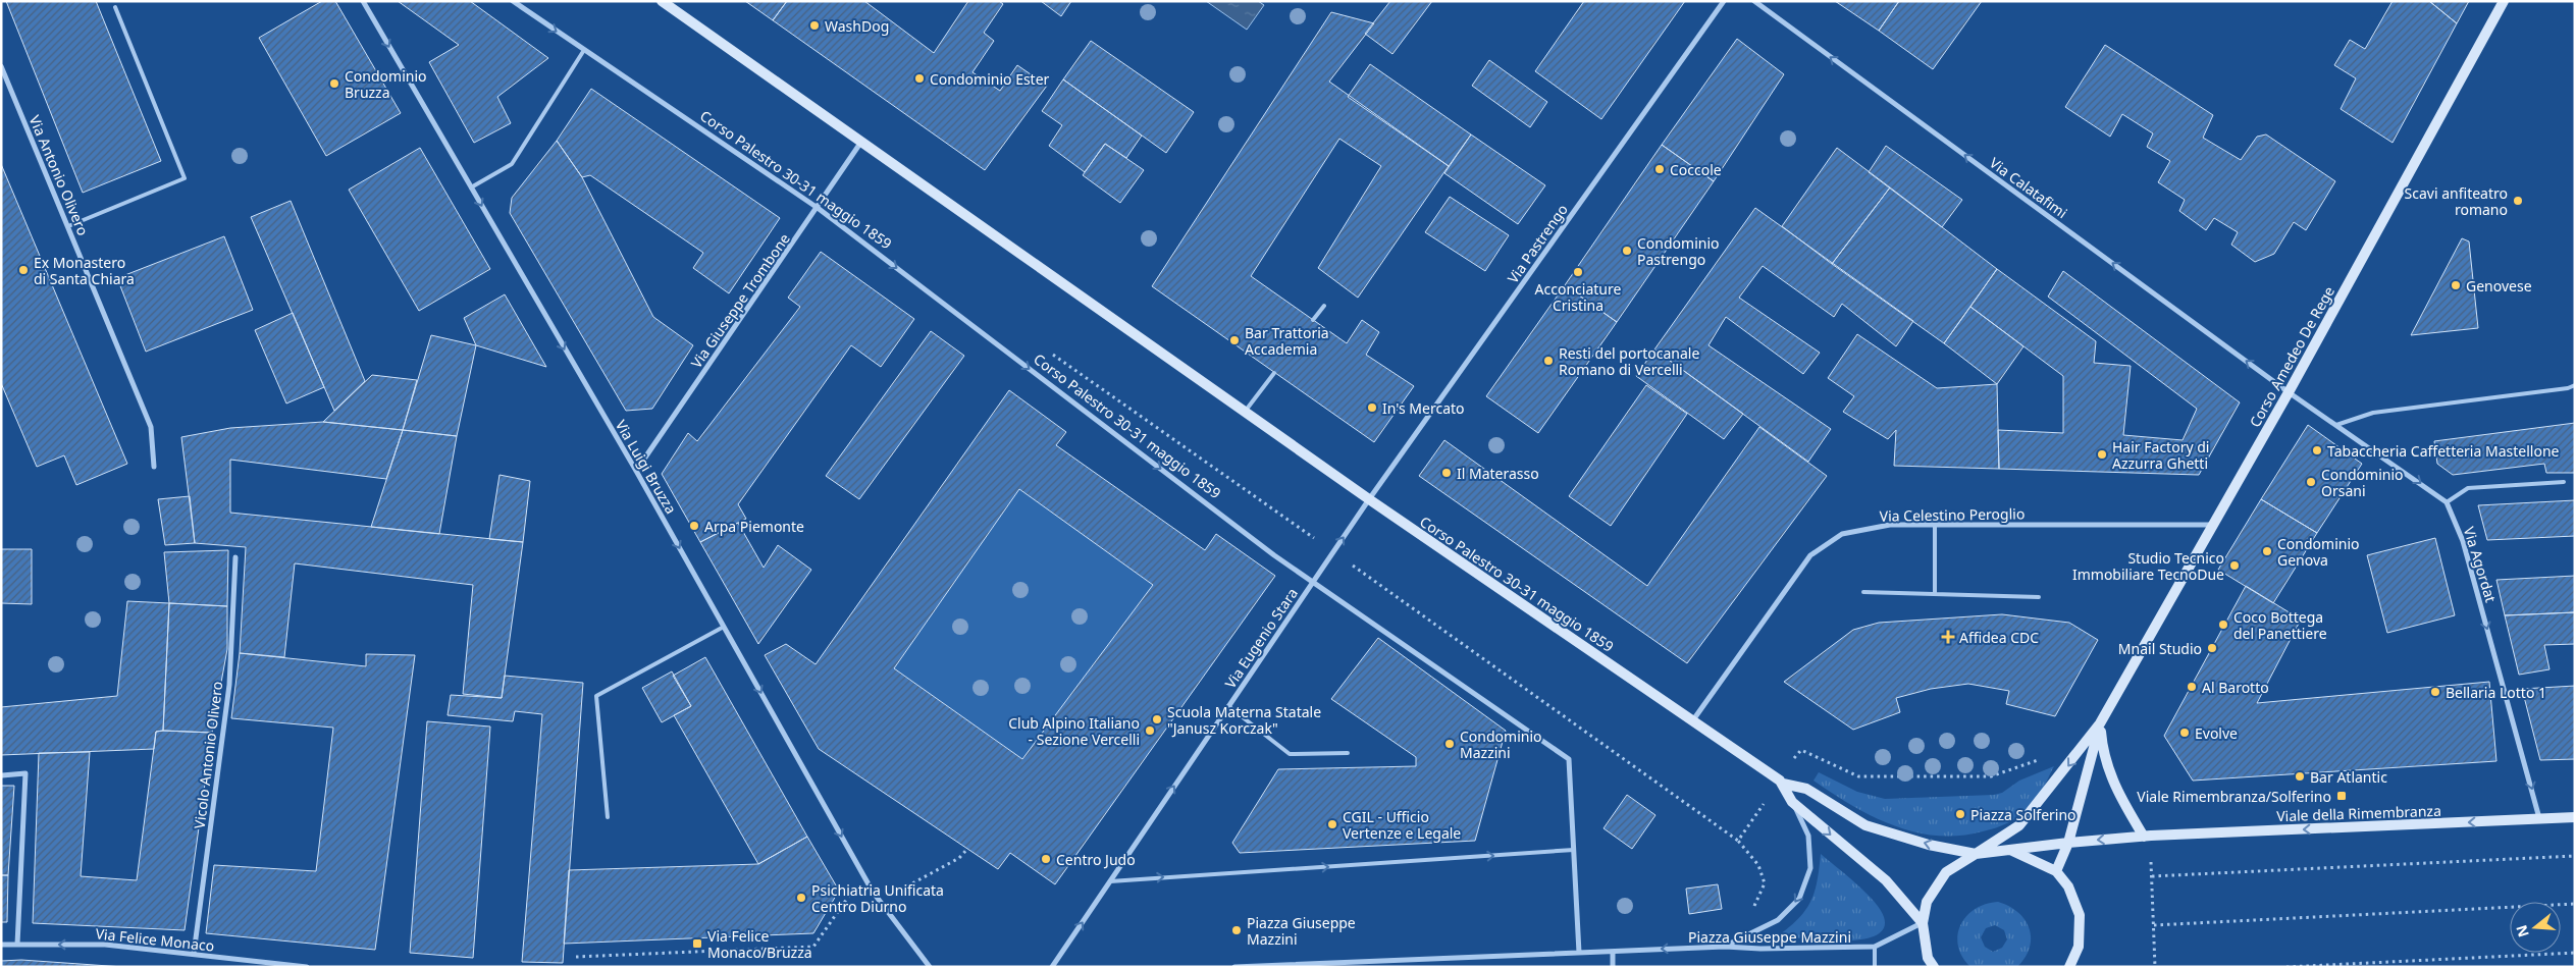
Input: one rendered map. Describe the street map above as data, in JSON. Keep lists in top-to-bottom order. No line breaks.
{"streets":{"main road":["Corso Palestro 30-31 maggio 1859","Corso Amedeo De Rege","Viale della Rimembranza"],"street":["Via Antonio Olivero","Via Calatafimi","Via Pastrengo","Via Giuseppe Trombone","Via Luigi Bruzza","Via Celestino Peroglio","Via Agordat","Via Eugenio Stara","Vicolo Antonio Olivero","Piazza Giuseppe Mazzini","Via Felice Monaco"]},"crossings":[["Corso Palestro 30-31 maggio 1859","Via Pastrengo"],["Corso Palestro 30-31 maggio 1859","Via Giuseppe Trombone"],["Corso Palestro 30-31 maggio 1859","Corso Amedeo De Rege"],["Corso Palestro 30-31 maggio 1859","Via Celestino Peroglio"],["Corso Palestro 30-31 maggio 1859","Via Eugenio Stara"],["Corso Palestro 30-31 maggio 1859","Piazza Giuseppe Mazzini"],["Via Calatafimi","Corso Amedeo De Rege"],["Via Pastrengo","Via Eugenio Stara"],["Via Giuseppe Trombone","Via Luigi Bruzza"],["Corso Amedeo De Rege","Via Celestino Peroglio"],["Corso Amedeo De Rege","Viale della Rimembranza"],["Via Agordat","Viale della Rimembranza"],["Vicolo Antonio Olivero","Via Felice Monaco"]],"one_way":["Via Calatafimi","Via Luigi Bruzza","Via Agordat","Via Eugenio Stara","Viale della Rimembranza","Via Felice Monaco"],"places":{"other":["WashDog","Condominio Ester","Condominio Bruzza","Coccole","Scavi anfiteatro romano","Condominio Pastrengo","Ex Monastero di Santa Chiara","Acconciature Cristina","Genovese","Bar Trattoria Accademia","Resti del portocanale Romano di Vercelli","In's Mercato","Tabaccheria Caffetteria Mastellone","Hair Factory di Azzurra Ghetti","Il Materasso","Condominio Orsani","Arpa Piemonte","Condominio Genova","Studio Tecnico Immobiliare TecnoDue","Coco Bottega del Panettiere","Mnail Studio","Al Barotto","Bellaria Lotto 1","Scuola Materna Statale \"Janusz Korczak\"","Club Alpino Italiano - Sezione Vercelli","Evolve","Condominio Mazzini","Bar Atlantic","Piazza Solferino","CGIL - Ufficio Vertenze e Legale","Centro Judo","Psichiatria Unificata Centro Diurno","Piazza Giuseppe Mazzini"],"health":["Affidea CDC"],"transit":["Viale Rimembranza/Solferino","Via Felice Monaco/Bruzza"]},"north":"left"}
